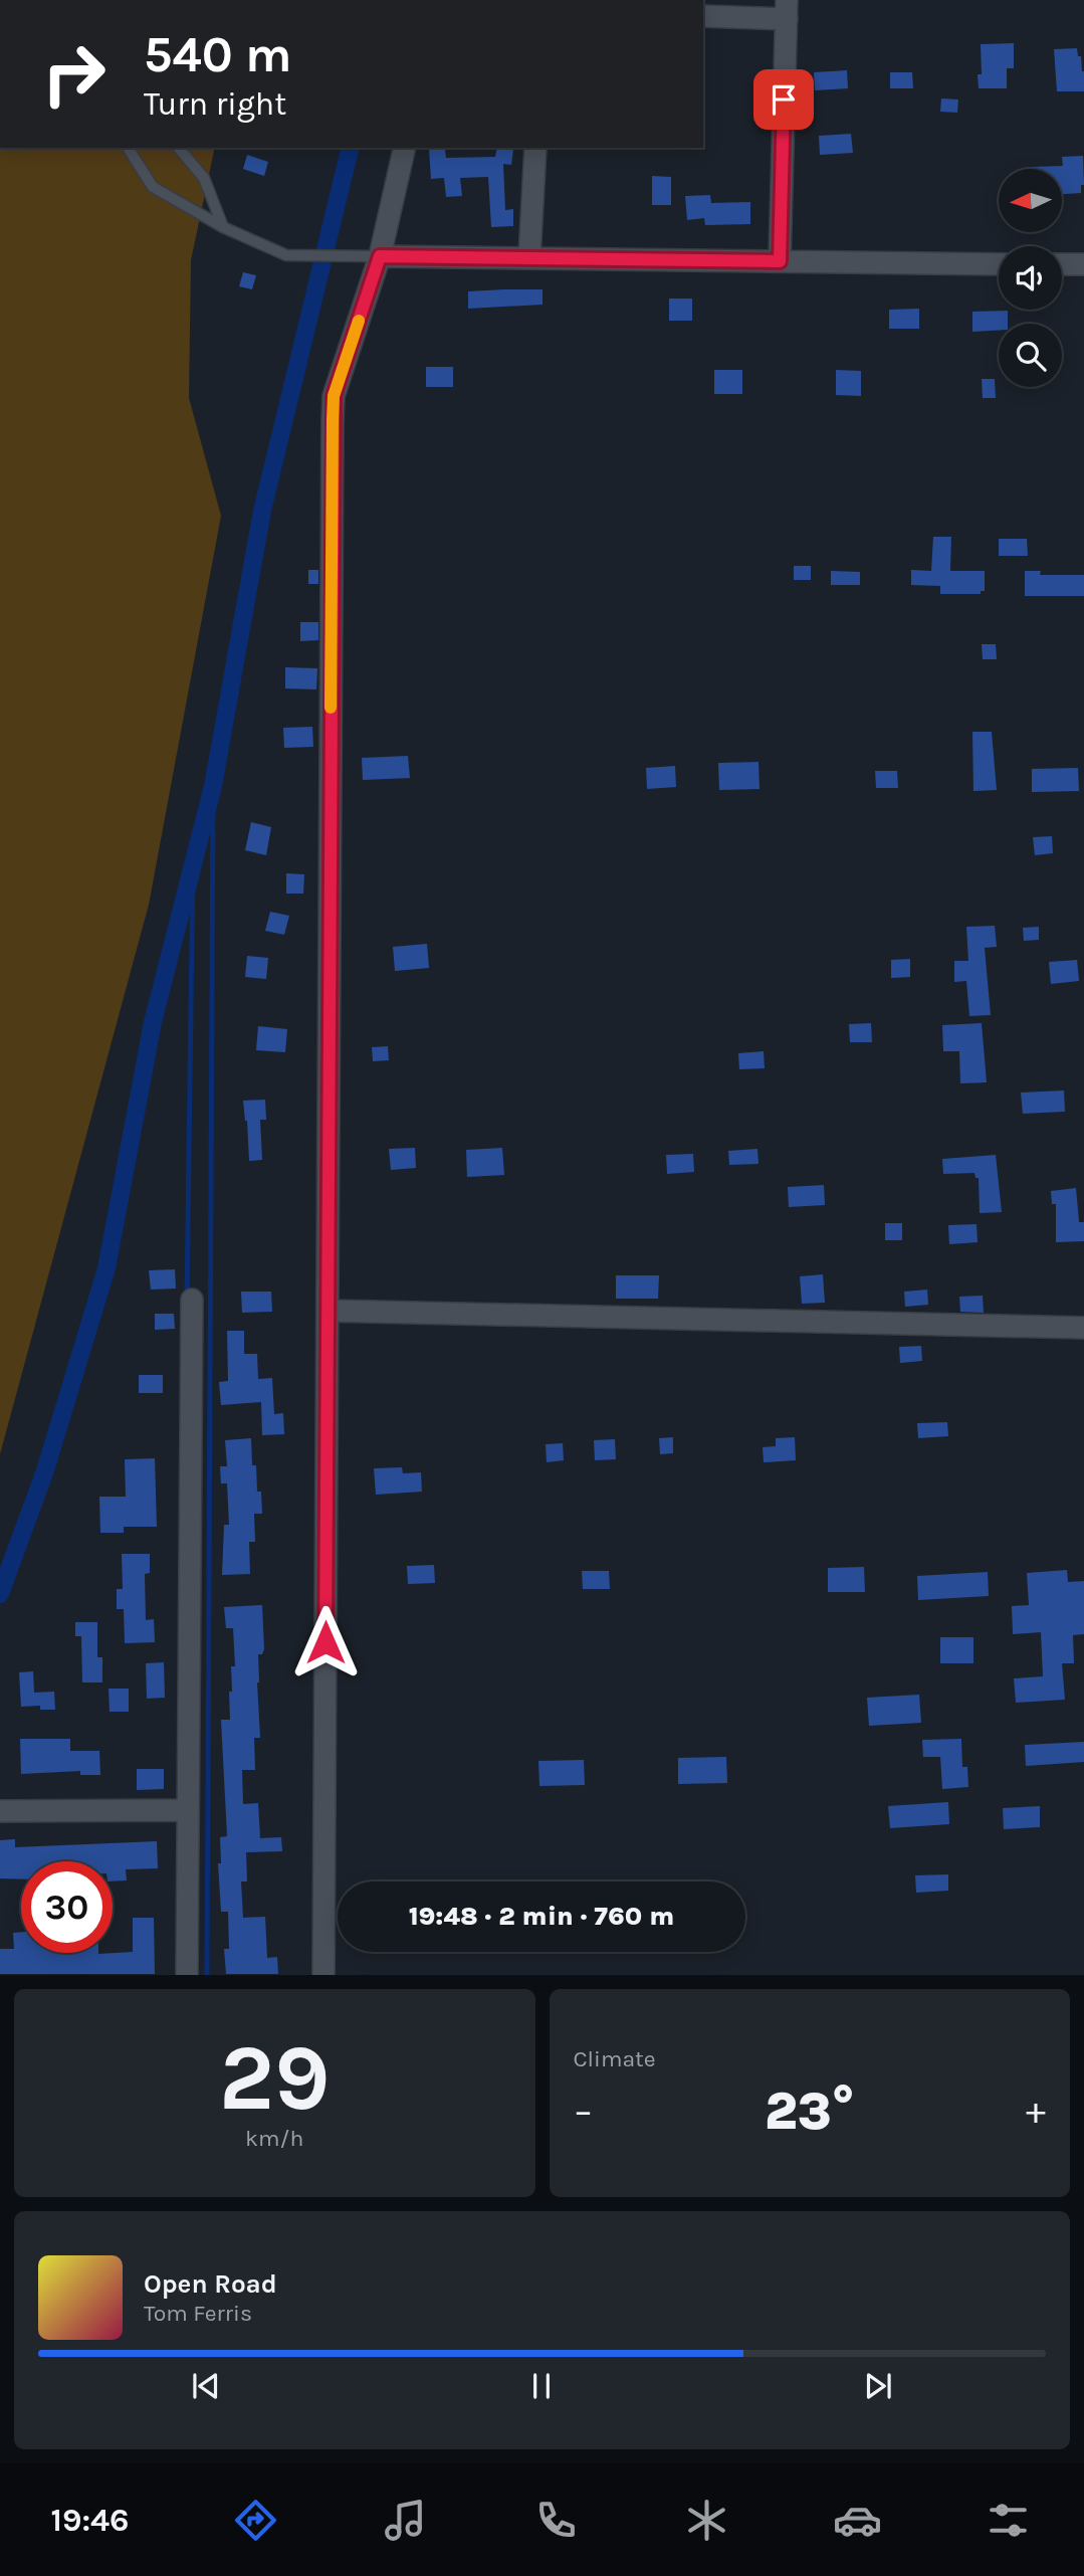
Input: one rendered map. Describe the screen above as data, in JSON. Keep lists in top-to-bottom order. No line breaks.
{"north":"left","page":{"turn":["540 m","Turn right"],"limit":"30","trip":"19:48 · 2 min · 760 m","tile":[["29","km/h"],"Climate"],"heat":["−","23°","+"],"song":["Open Road","Tom Ferris"],"tabs":"19:46"}}
